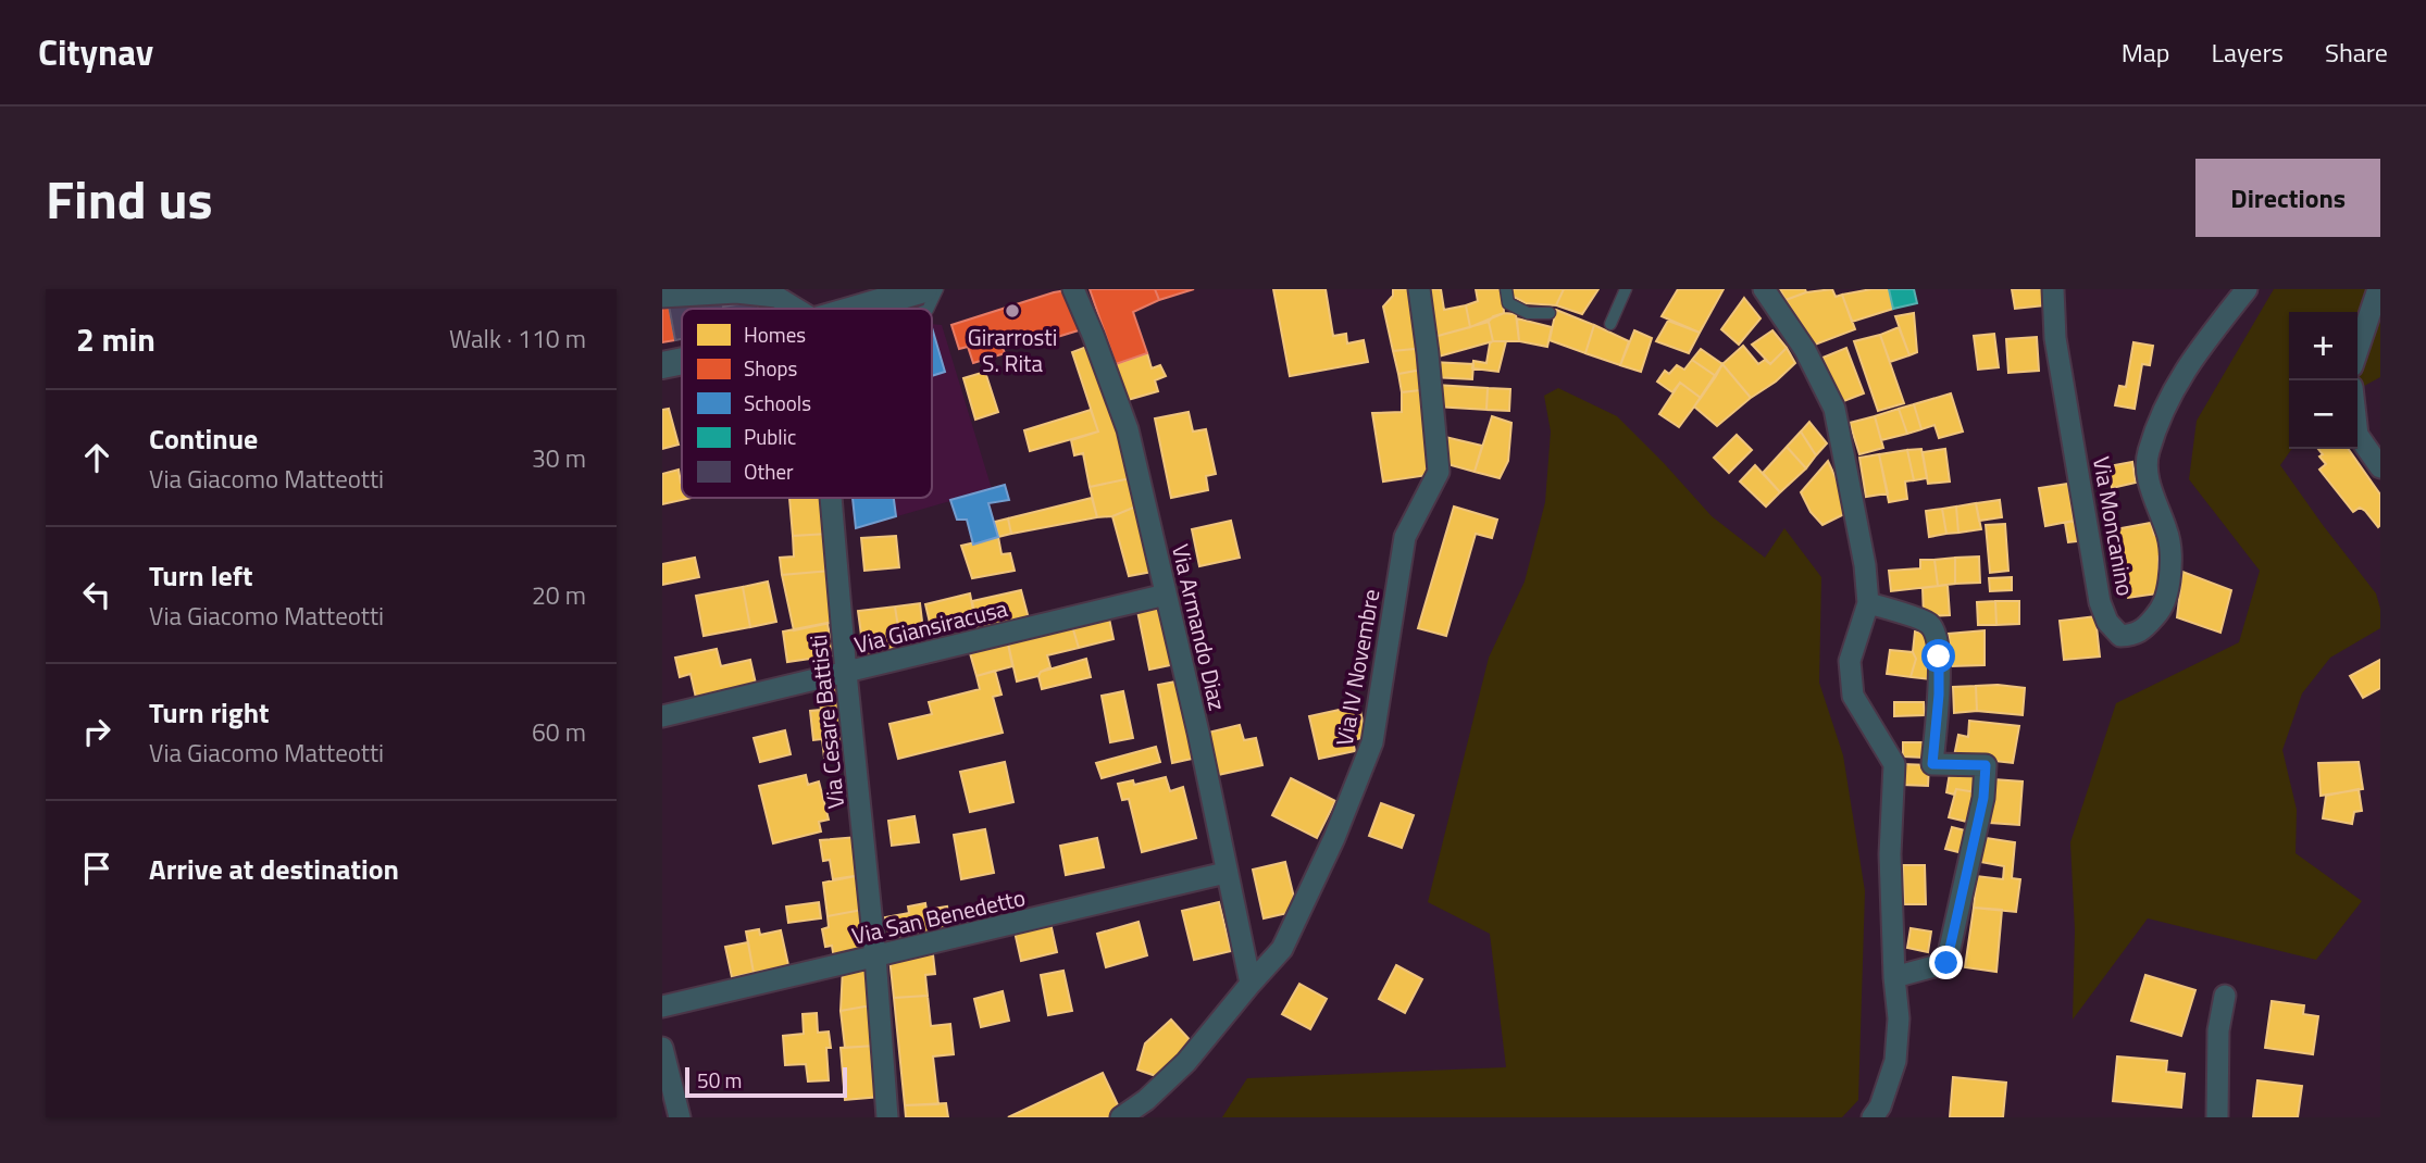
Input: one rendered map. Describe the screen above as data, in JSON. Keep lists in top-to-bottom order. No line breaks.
{"streets":{"street":["Via Moncanino","Via Giansiracusa","Via Armando Diaz","Via IV Novembre","Via Cesare Battisti","Via San Benedetto"]},"crossings":[["Via Giansiracusa","Via Armando Diaz"],["Via Giansiracusa","Via Cesare Battisti"],["Via Armando Diaz","Via IV Novembre"],["Via Armando Diaz","Via San Benedetto"],["Via Cesare Battisti","Via San Benedetto"]],"places":["Girarrosti S. Rita"],"legend":["Homes","Shops","Schools","Public","Other"],"scale_bar":"50 m","page":{"header":"Citynav","nav":["Map","Layers","Share"],"title":"Find us","buttons":"Directions","heading":["2 min","Walk · 110 m"],"map_buttons":["+","−"],"list":[["Continue","Via Giacomo Matteotti","30 m"],["Turn left","Via Giacomo Matteotti","20 m"],["Turn right","Via Giacomo Matteotti","60 m"],"Arrive at destination"],"scale":"50 m"}}
